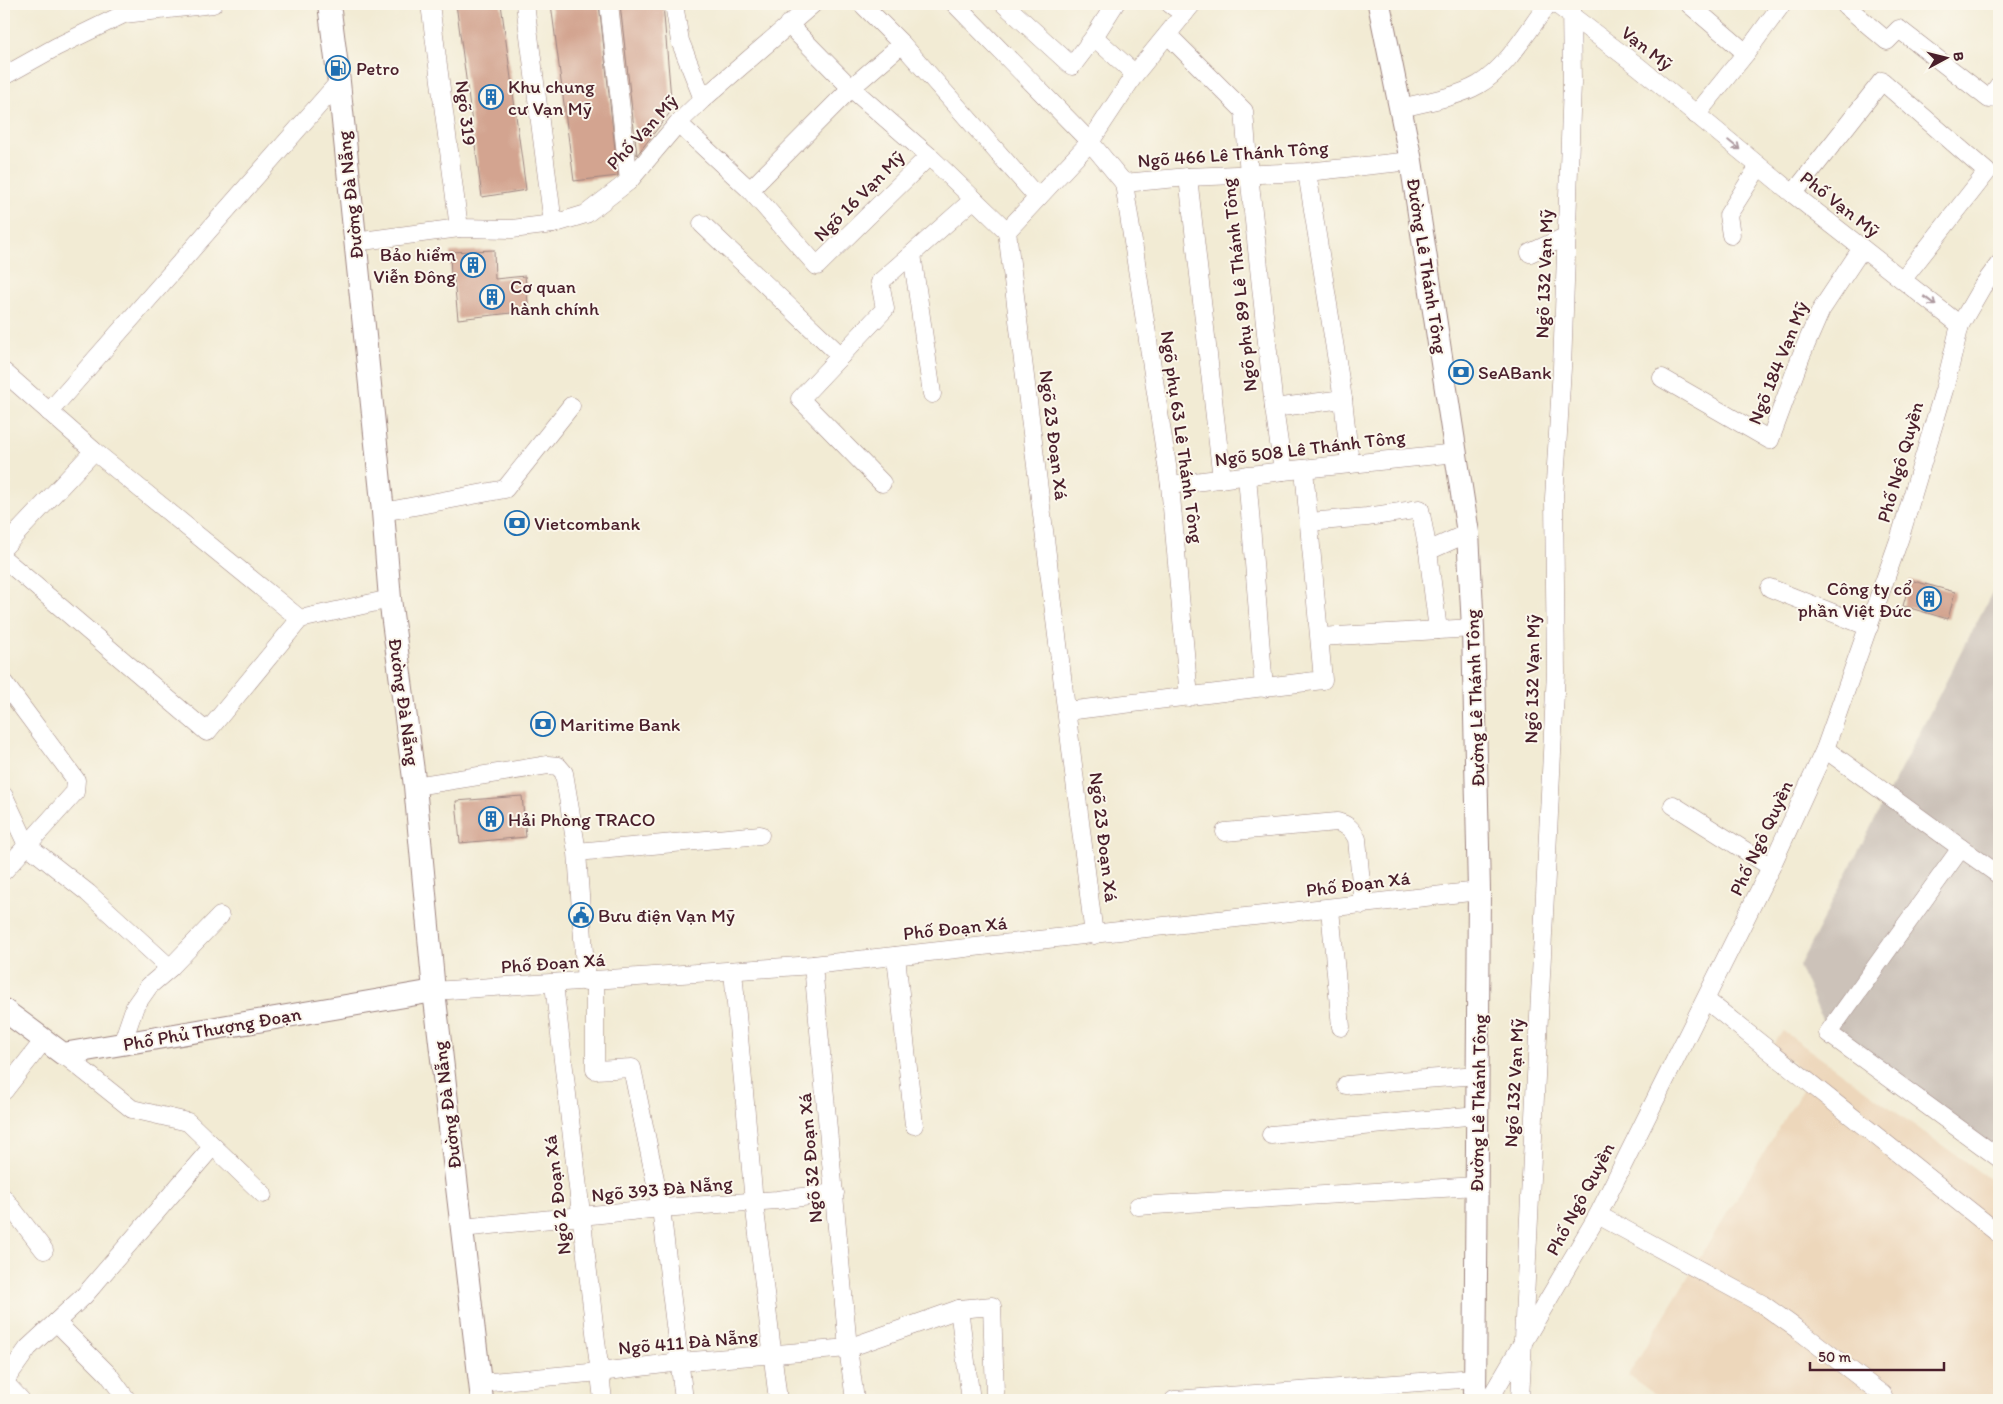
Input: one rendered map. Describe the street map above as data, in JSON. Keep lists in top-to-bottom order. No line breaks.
{"streets":{"main road":["Đường Đà Nẵng","Đường Lê Thánh Tông","Phố Phủ Thượng Đoạn"],"street":["Vạn Mỹ","Ngõ 319","Phố Vạn Mỹ","Ngõ 466 Lê Thánh Tông","Ngõ 16 Vạn Mỹ","Ngõ 132 Vạn Mỹ","Ngõ phụ 89 Lê Thánh Tông","Ngõ 184 Vạn Mỹ","Ngõ 23 Đoạn Xá","Ngõ phụ 63 Lê Thánh Tông","Ngõ 508 Lê Thánh Tông","Phố Ngô Quyền","Phố Đoạn Xá","Ngõ 32 Đoạn Xá","Ngõ 393 Đà Nẵng","Ngõ 2 Đoạn Xá","Ngõ 411 Đà Nẵng"]},"crossings":[["Vạn Mỹ","Phố Vạn Mỹ"],["Vạn Mỹ","Ngõ 132 Vạn Mỹ"],["Ngõ 319","Phố Vạn Mỹ"],["Phố Vạn Mỹ","Đường Đà Nẵng"],["Phố Vạn Mỹ","Ngõ 16 Vạn Mỹ"],["Phố Vạn Mỹ","Ngõ 184 Vạn Mỹ"],["Phố Vạn Mỹ","Phố Ngô Quyền"],["Ngõ 466 Lê Thánh Tông","Đường Lê Thánh Tông"],["Ngõ 466 Lê Thánh Tông","Ngõ phụ 89 Lê Thánh Tông"],["Ngõ 466 Lê Thánh Tông","Ngõ phụ 63 Lê Thánh Tông"],["Đường Đà Nẵng","Phố Đoạn Xá"],["Đường Đà Nẵng","Phố Phủ Thượng Đoạn"],["Đường Đà Nẵng","Ngõ 393 Đà Nẵng"],["Đường Đà Nẵng","Ngõ 411 Đà Nẵng"],["Đường Lê Thánh Tông","Ngõ 508 Lê Thánh Tông"],["Đường Lê Thánh Tông","Phố Đoạn Xá"],["Ngõ 132 Vạn Mỹ","Phố Ngô Quyền"],["Ngõ phụ 89 Lê Thánh Tông","Ngõ 508 Lê Thánh Tông"],["Ngõ 23 Đoạn Xá","Phố Đoạn Xá"],["Ngõ phụ 63 Lê Thánh Tông","Ngõ 508 Lê Thánh Tông"],["Phố Đoạn Xá","Phố Phủ Thượng Đoạn"],["Phố Đoạn Xá","Ngõ 32 Đoạn Xá"],["Phố Đoạn Xá","Ngõ 2 Đoạn Xá"],["Ngõ 32 Đoạn Xá","Ngõ 393 Đà Nẵng"],["Ngõ 32 Đoạn Xá","Ngõ 411 Đà Nẵng"],["Ngõ 393 Đà Nẵng","Ngõ 2 Đoạn Xá"],["Ngõ 2 Đoạn Xá","Ngõ 411 Đà Nẵng"]],"places":{"fuel station":["Petro"],"building":["Khu chung cư Vạn Mỹ","Bảo hiểm Viễn Đông","Cơ quan hành chính","Công ty cổ phần Việt Đức","Hải Phòng TRACO"],"bank":["SeABank","Vietcombank","Maritime Bank"],"public building":["Bưu điện Vạn Mỹ"]},"scale_bar":"50 m","north":"right"}
